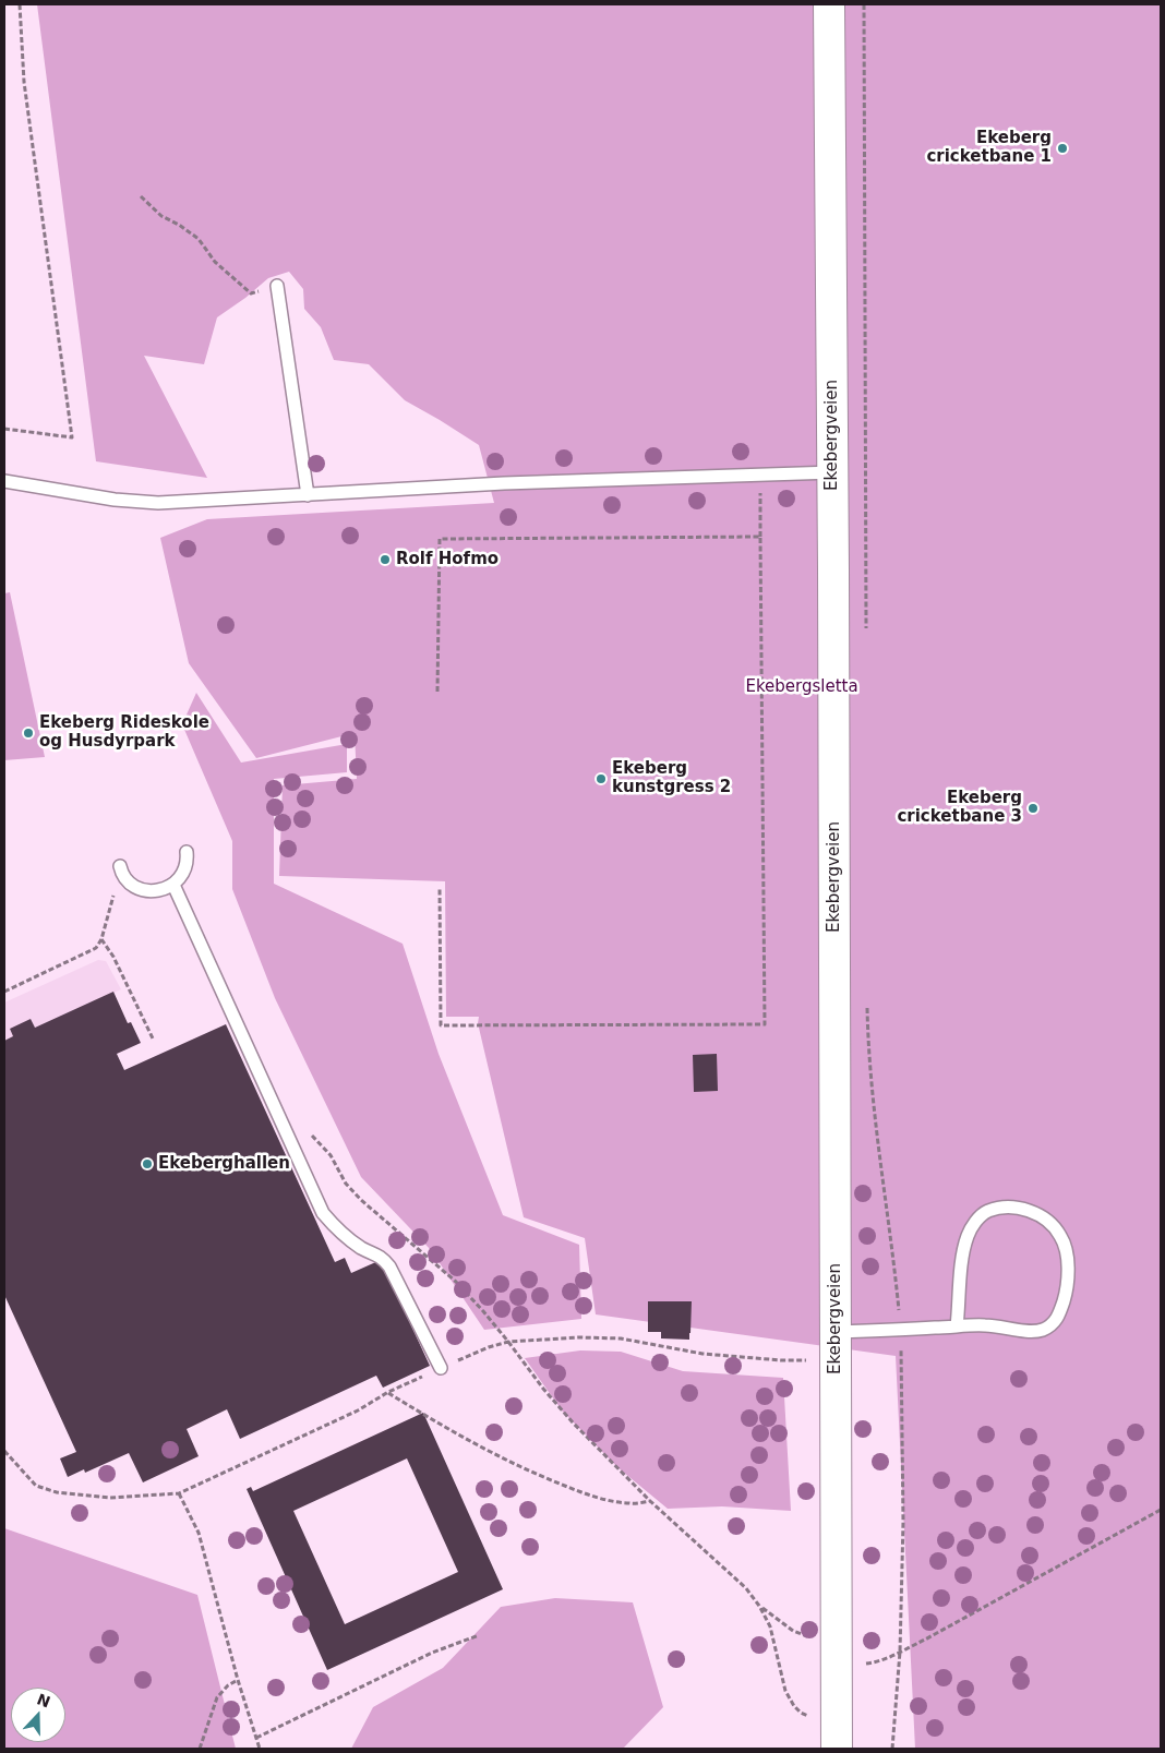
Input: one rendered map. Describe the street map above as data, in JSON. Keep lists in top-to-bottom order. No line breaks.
{"streets":{"street":["Ekebergveien"]},"parks":["Ekebergsletta"],"places":["Ekeberg cricketbane 1","Rolf Hofmo","Ekeberg Rideskole og Husdyrpark","Ekeberg kunstgress 2","Ekeberg cricketbane 3","Ekeberghallen"],"north":"top"}
